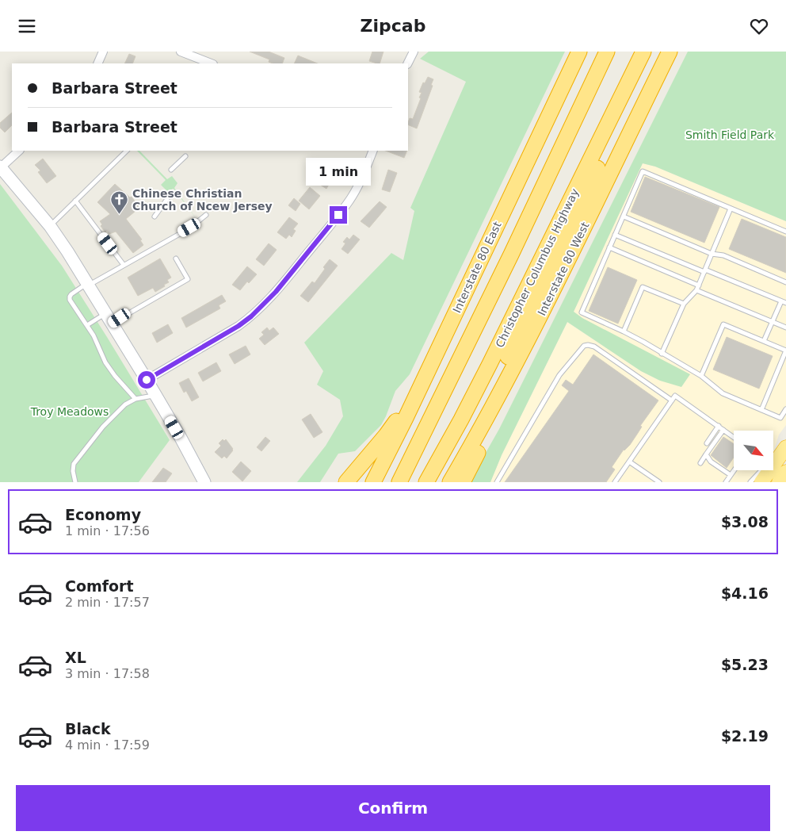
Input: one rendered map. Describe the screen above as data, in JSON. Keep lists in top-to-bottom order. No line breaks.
{"streets":{"highway":["Interstate 80 East","Christopher Columbus Highway","Interstate 80 West"]},"parks":["Smith Field Park","Troy Meadows"],"places":{"church":["Chinese Christian Church of Ncew Jersey"]},"north":"bottom right","page":{"header":"Zipcab","banner":["Barbara Street","Barbara Street"],"bubble":"1 min","list":[{"name":"Economy","note":"1 min · 17:56","value":"$3.08"},{"name":"Comfort","note":"2 min · 17:57","value":"$4.16"},{"name":"XL","note":"3 min · 17:58","value":"$5.23"},{"name":"Black","note":"4 min · 17:59","value":"$2.19"}],"buttons":"Confirm"}}
